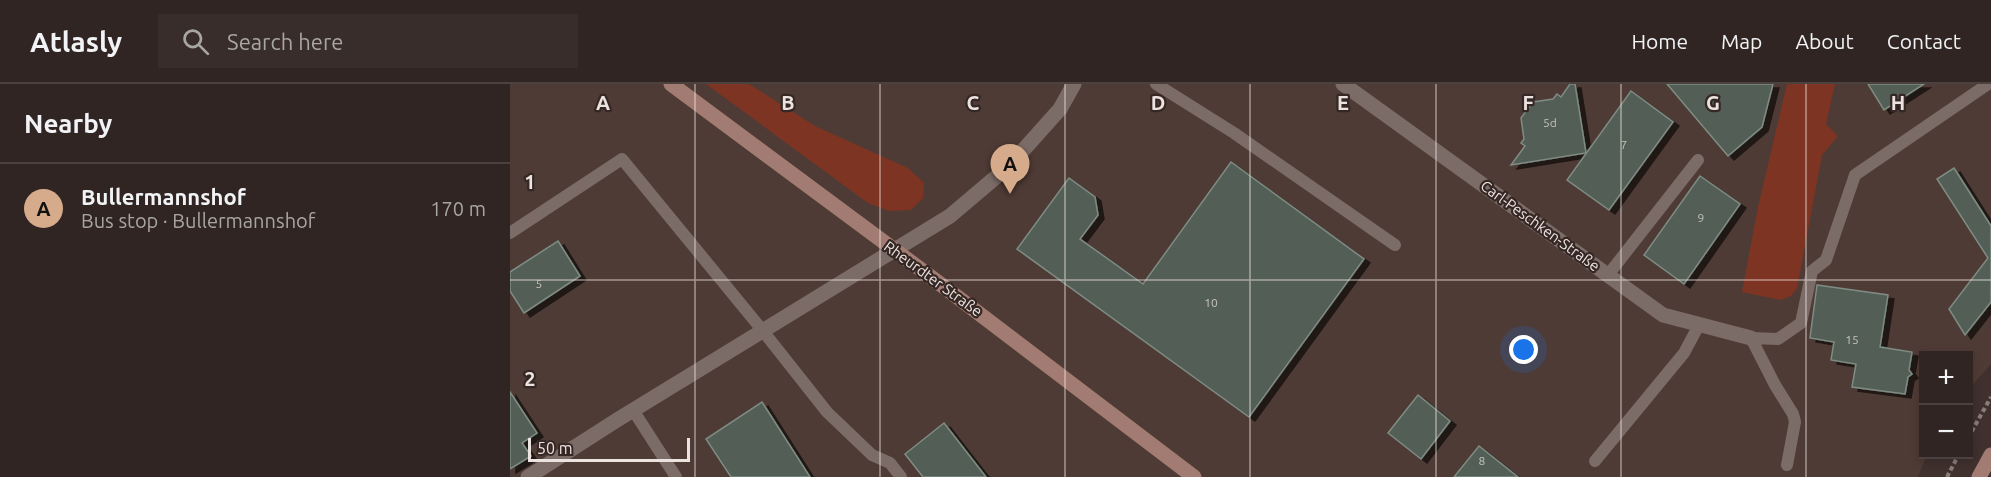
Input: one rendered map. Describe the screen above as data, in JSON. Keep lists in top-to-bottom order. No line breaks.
{"streets":{"main road":["Rheurdter Straße"],"street":["Carl-Peschken-Straße"]},"house_numbers":["5d","7","9","5","10","15","8"],"scale_bar":"50 m","page":{"header":"Atlasly","search":"Search here","nav":["Home","Map","About","Contact"],"heading":"Nearby","pins":"A","list":[{"mark":"A","name":"Bullermannshof","note":"Bus stop · Bullermannshof","value":"170 m"}],"map_buttons":["+","−"],"scale":"50 m"},"grid":{"columns":["A","B","C","D","E","F","G","H"],"rows":["1","2"]}}
